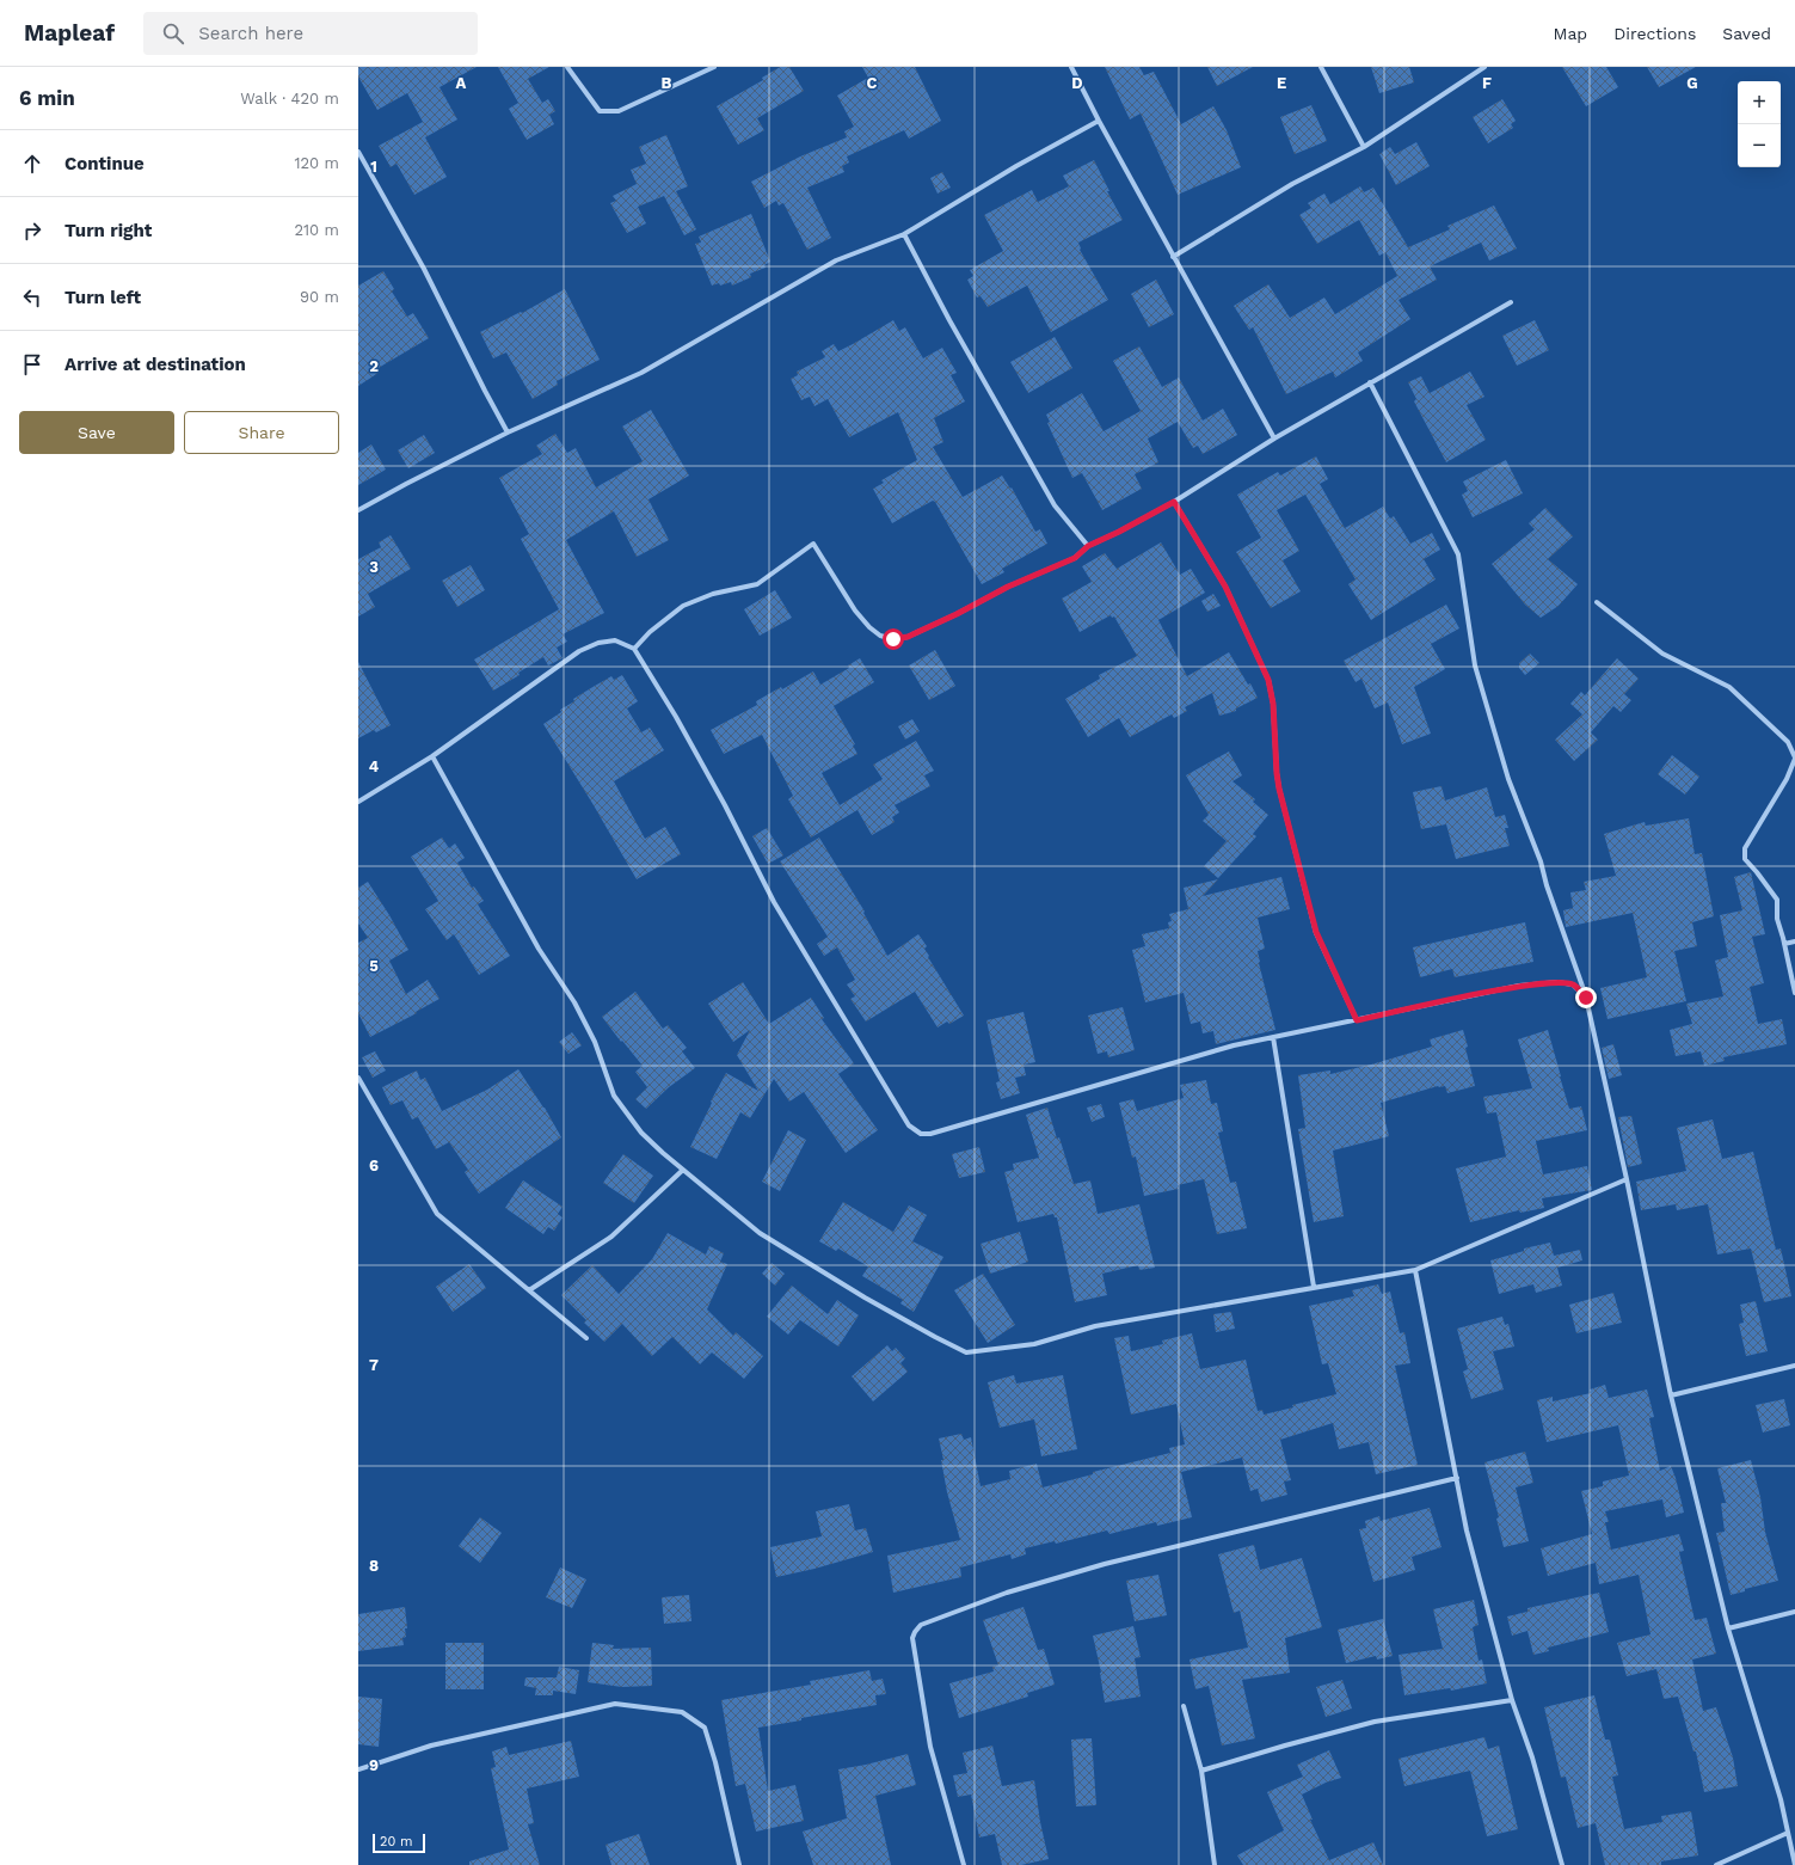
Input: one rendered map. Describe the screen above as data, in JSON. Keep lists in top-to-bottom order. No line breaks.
{"scale_bar":"20 m","page":{"header":"Mapleaf","search":"Search here","nav":["Map","Directions","Saved"],"heading":["6 min","Walk · 420 m"],"map_buttons":["+","−"],"list":[["Continue","120 m"],["Turn right","210 m"],["Turn left","90 m"],"Arrive at destination"],"buttons":["Save","Share"],"scale":"20 m"},"grid":{"columns":["A","B","C","D","E","F","G"],"rows":["1","2","3","4","5","6","7","8","9"]}}
